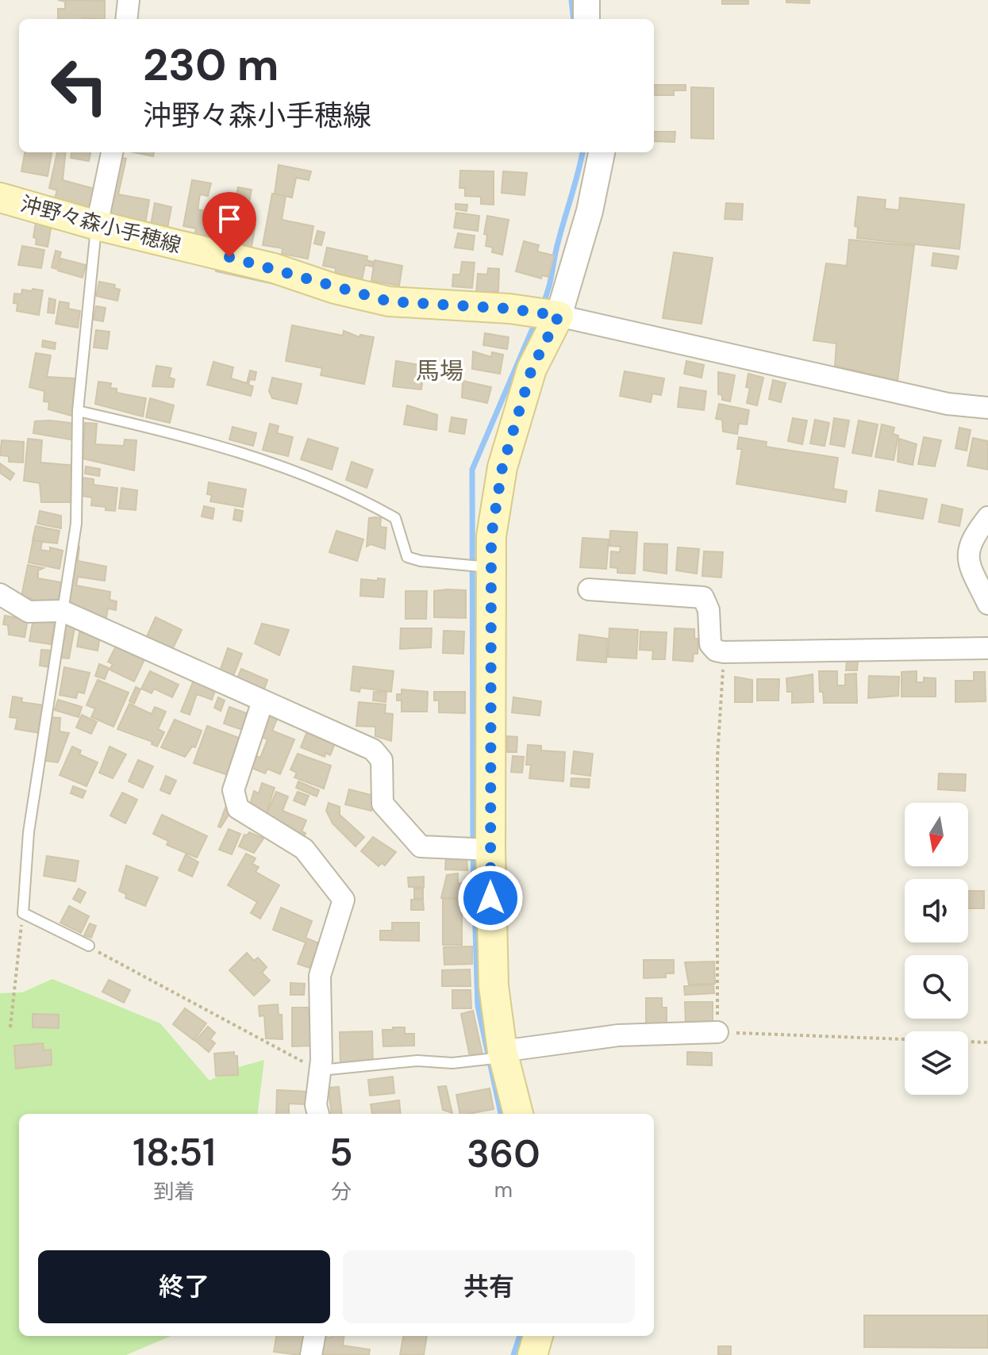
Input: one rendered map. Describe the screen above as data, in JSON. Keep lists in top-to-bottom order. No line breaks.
{"streets":{"main road":["沖野々森小手穂線"]},"districts":["馬場"],"north":"bottom","page":{"turn":["230 m","沖野々森小手穂線"],"eta":["18:51","到着","5","分","360","m"],"buttons":["終了","共有"]}}
